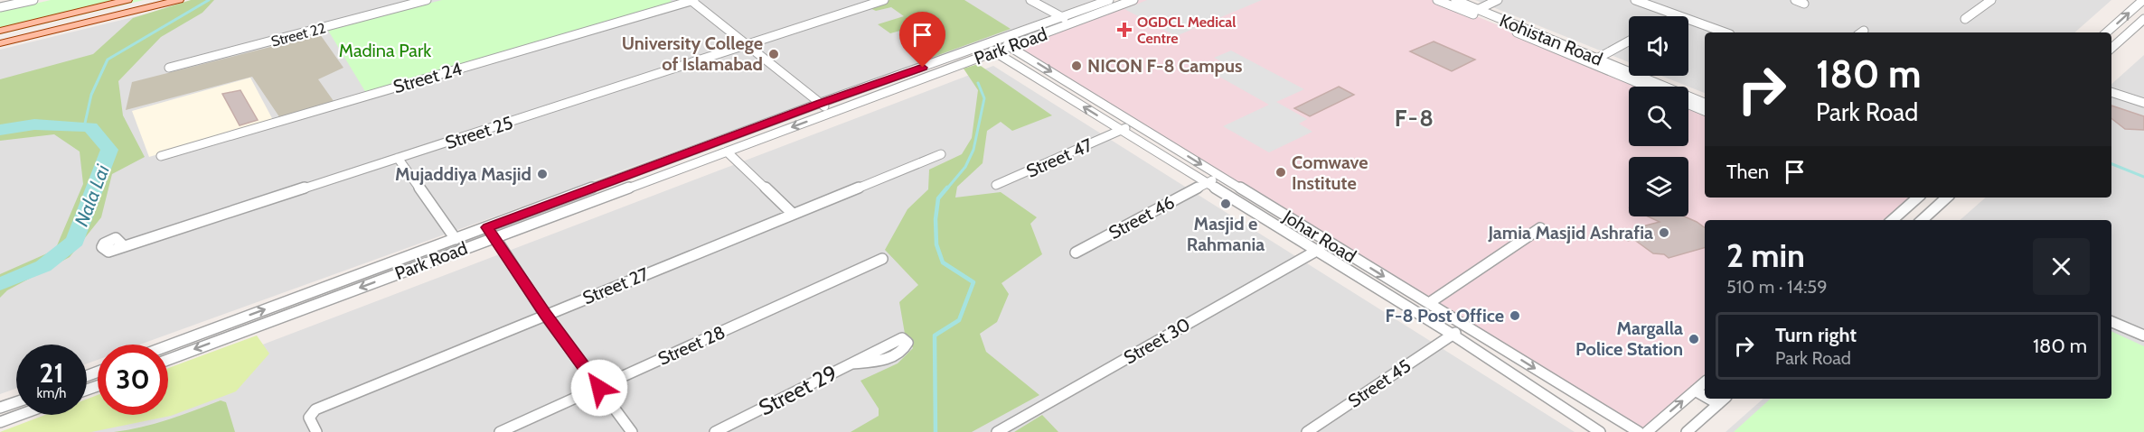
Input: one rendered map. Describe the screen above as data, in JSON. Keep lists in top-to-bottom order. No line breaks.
{"streets":{"street":["Street 22","Kohistan Road","Park Road","Street 24","Street 25","Street 47","Street 46","Johar Road","Street 27","Street 30","Street 28","Street 45","Street 29"]},"crossings":[["Park Road","Johar Road"],["Street 47","Johar Road"],["Street 46","Johar Road"],["Johar Road","Street 30"],["Johar Road","Street 45"]],"districts":["F-8"],"water":["Nala Lai"],"parks":["Madina Park"],"places":{"health":["OGDCL Medical Centre"],"other":["University College of Islamabad","NICON F-8 Campus","Comwave Institute","Mujaddiya Masjid","Masjid e Rahmania","Jamia Masjid Ashrafia","F-8 Post Office","Margalla Police Station"]},"page":{"turn":["180 m","Park Road"],"then":"Then","heading":["2 min","510 m · 14:59"],"list":[{"name":"Turn right","note":"Park Road","value":"180 m"}],"speed":"21 km/h","limit":"30"}}
